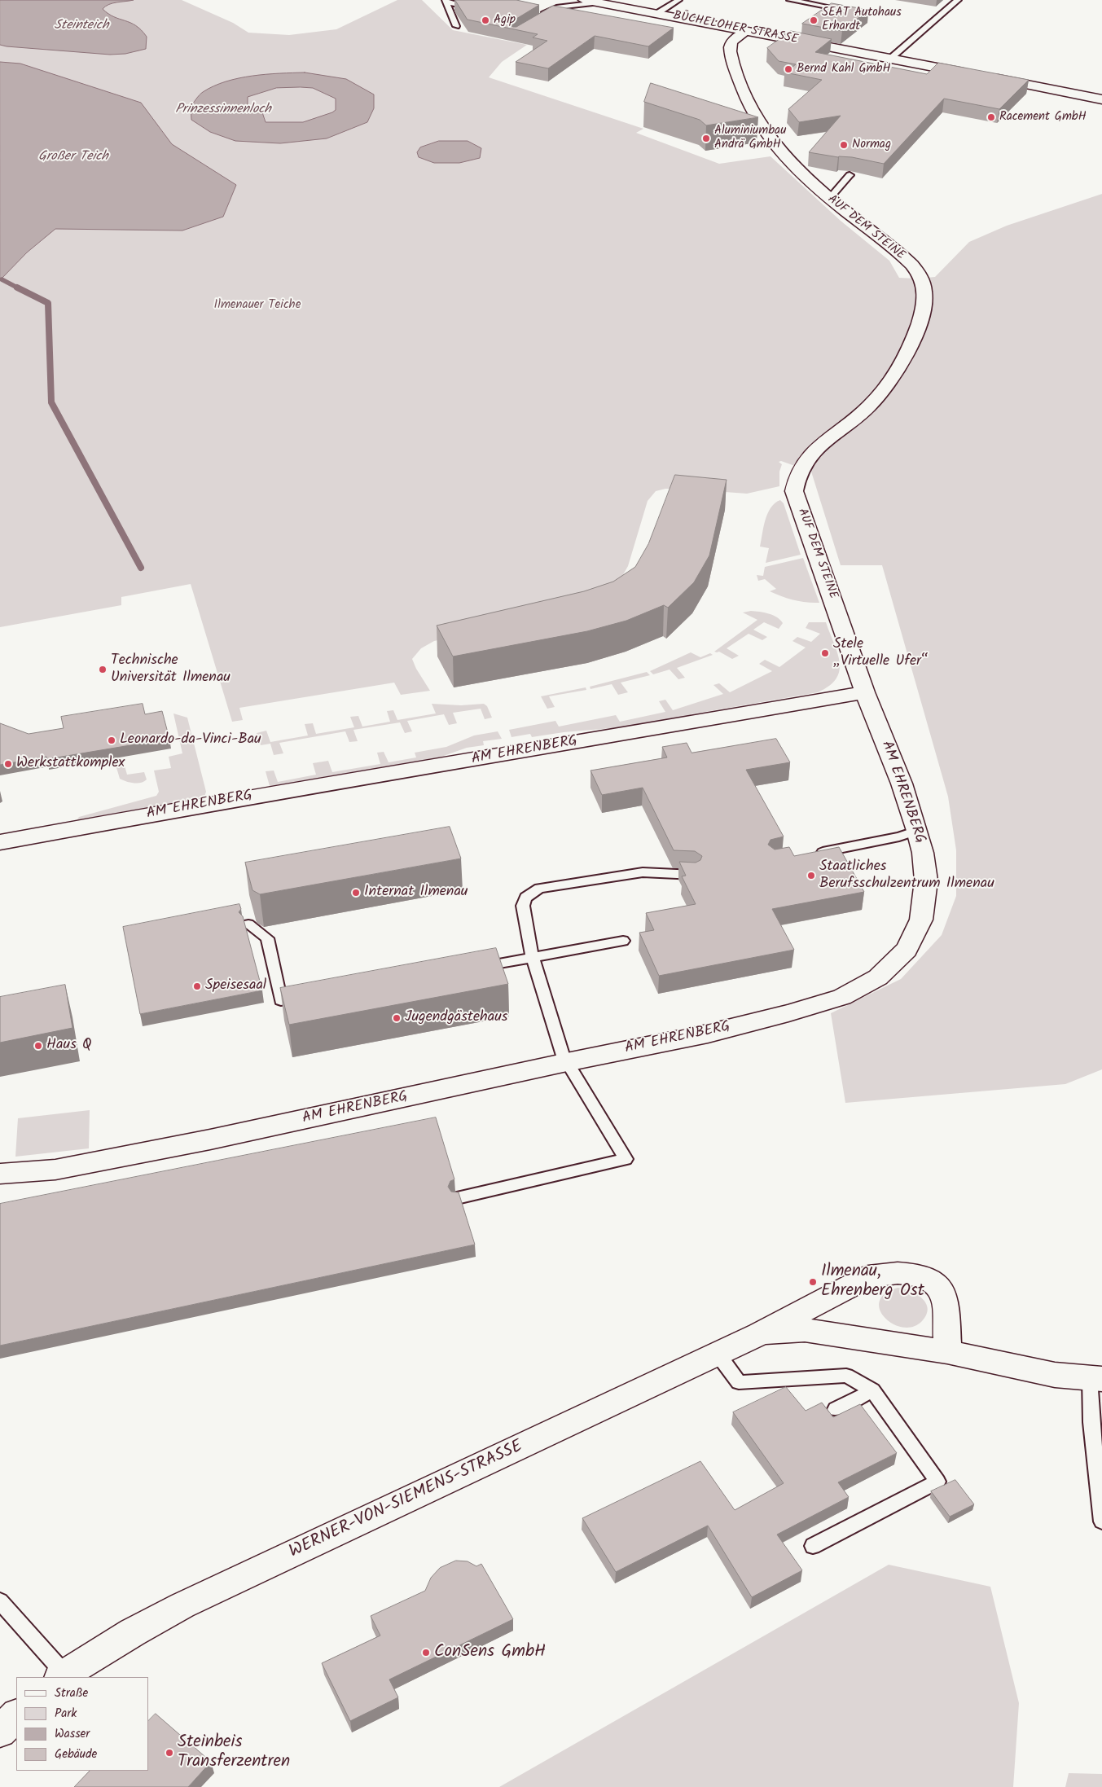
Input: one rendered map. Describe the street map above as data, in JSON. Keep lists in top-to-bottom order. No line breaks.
{"streets":{"street":["BÜCHELOHER STRASSE","AUF DEM STEINE","AM EHRENBERG","WERNER-VON-SIEMENS-STRASSE"]},"crossings":[["BÜCHELOHER STRASSE","AUF DEM STEINE"],["AUF DEM STEINE","AM EHRENBERG"]],"water":["Steinteich","Prinzessinnenloch","Großer Teich"],"parks":["Ilmenauer Teiche"],"places":["Agip","SEAT Autohaus Erhardt","Bernd Kahl GmbH","Racement GmbH","Aluminiumbau Andrä GmbH","Normag","Stele „Virtuelle Ufer“","Technische Universität Ilmenau","Leonardo-da-Vinci-Bau","Werkstattkomplex","Staatliches Berufsschulzentrum Ilmenau","Internat Ilmenau","Speisesaal","Jugendgästehaus","Haus Q","Ilmenau, Ehrenberg Ost","ConSens GmbH","Steinbeis Transferzentren"],"legend":["Straße","Park","Wasser","Gebäude"]}
